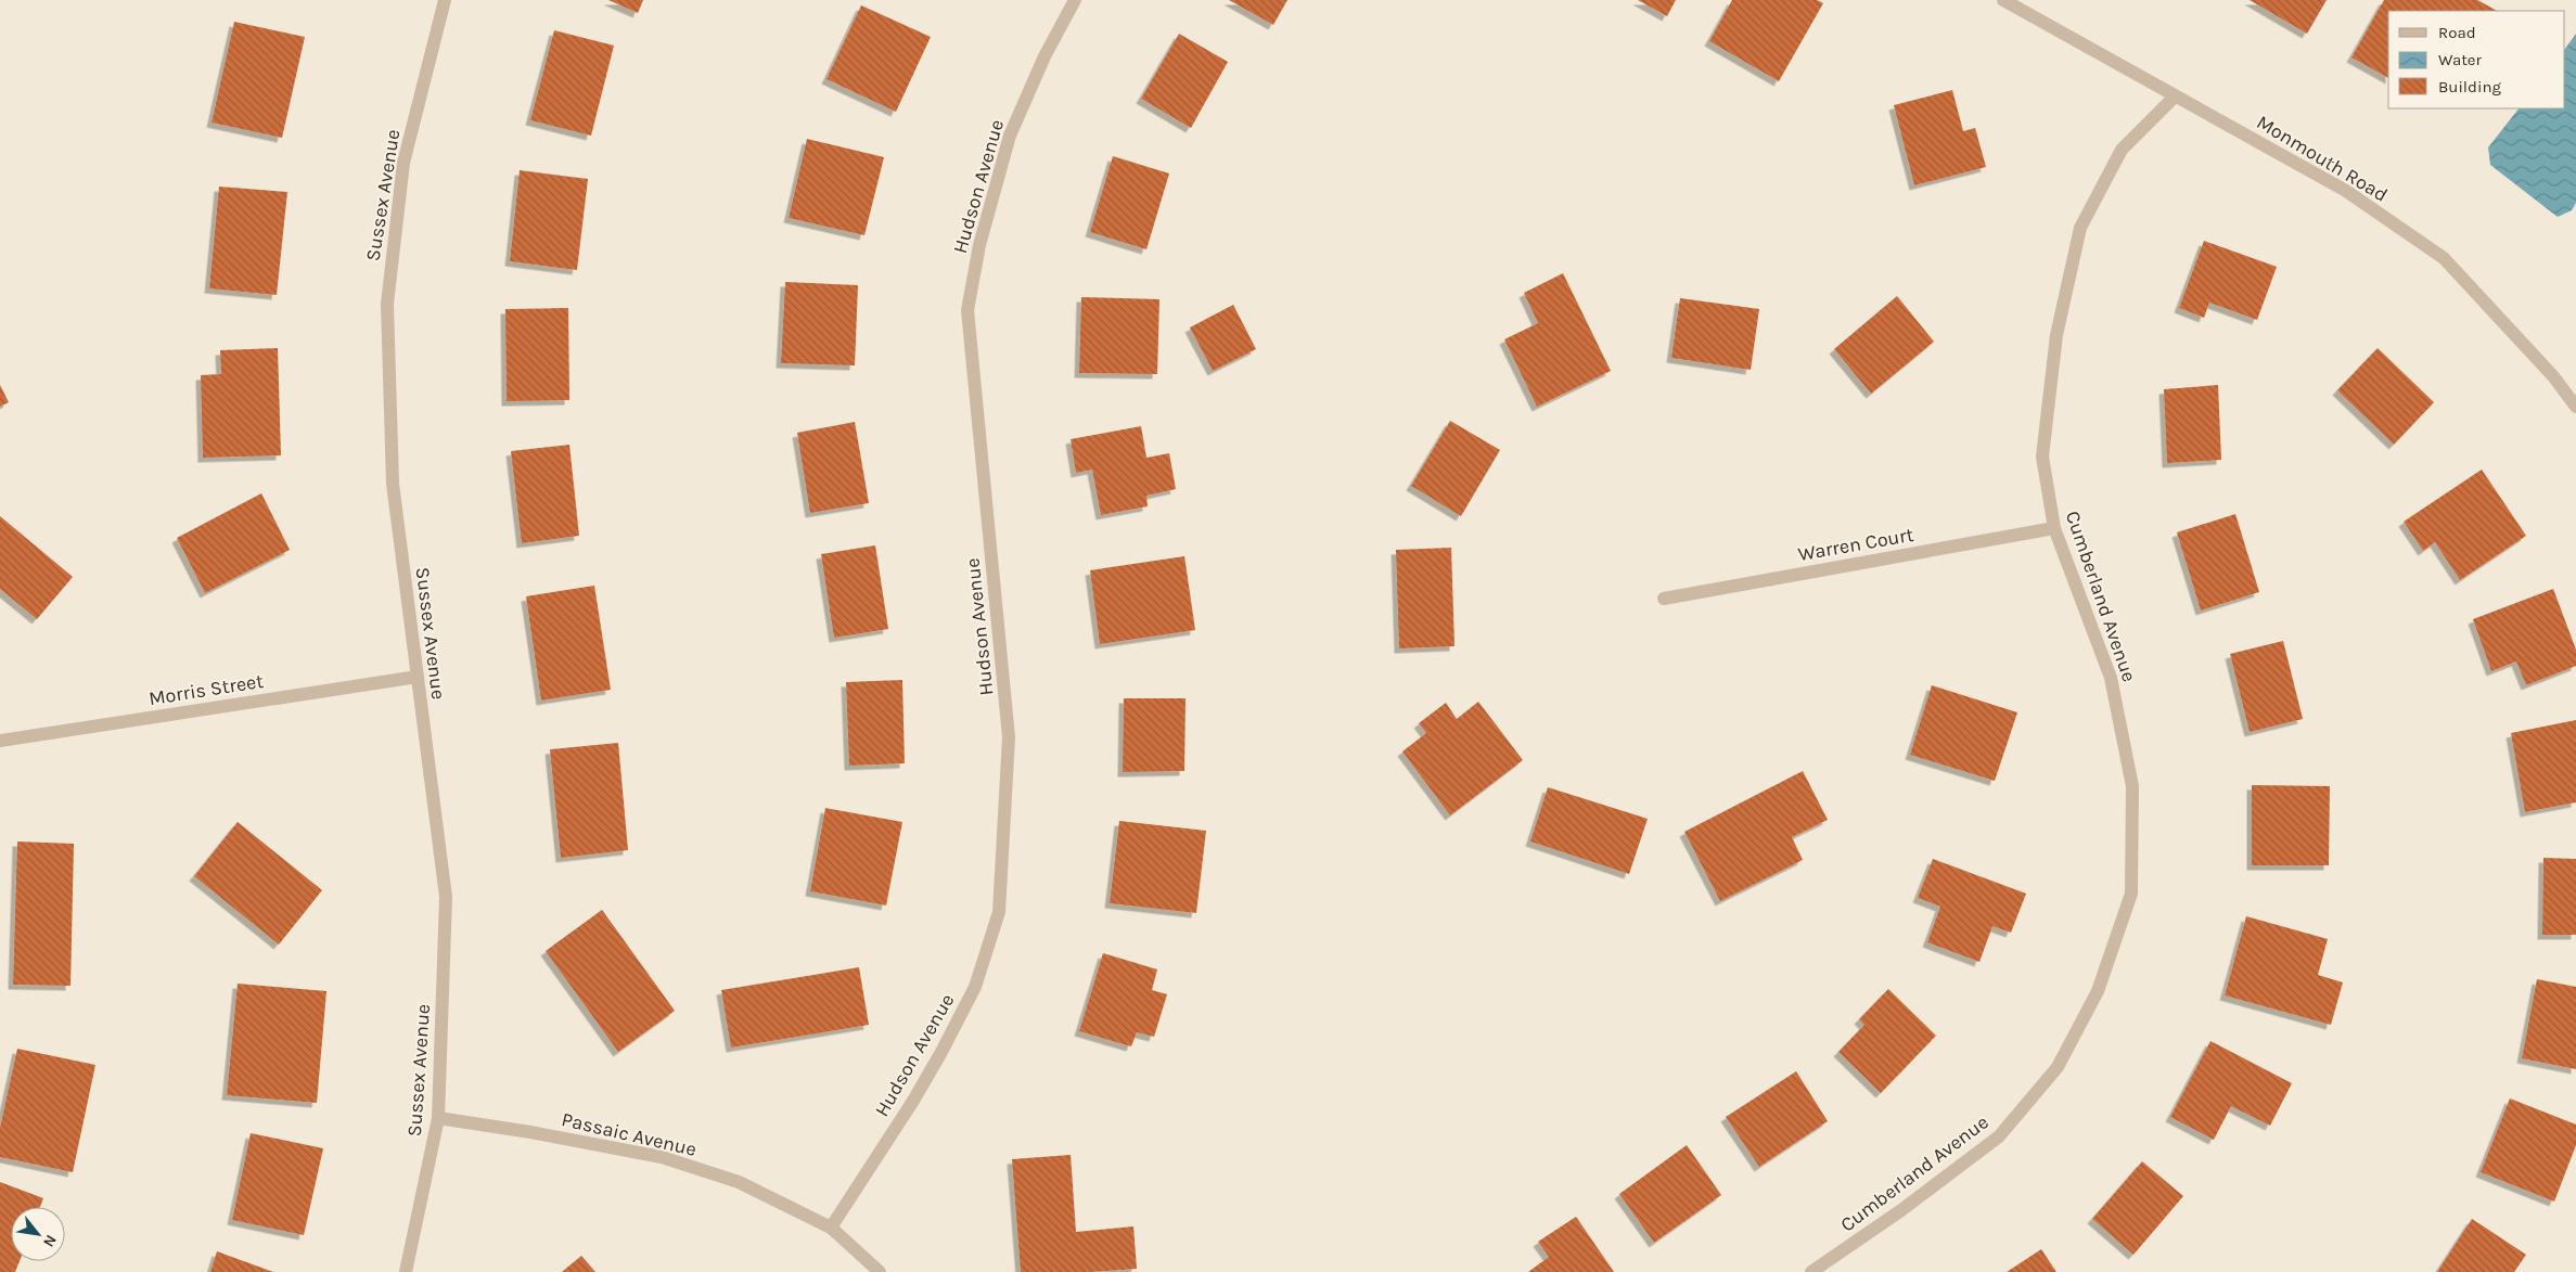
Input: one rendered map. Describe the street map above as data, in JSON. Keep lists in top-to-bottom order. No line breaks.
{"streets":{"street":["Monmouth Road","Hudson Avenue","Sussex Avenue","Warren Court","Cumberland Avenue","Morris Street","Passaic Avenue"]},"crossings":[["Monmouth Road","Cumberland Avenue"],["Hudson Avenue","Passaic Avenue"],["Sussex Avenue","Morris Street"],["Sussex Avenue","Passaic Avenue"],["Warren Court","Cumberland Avenue"]],"legend":["Road","Water","Building"],"north":"bottom right"}
